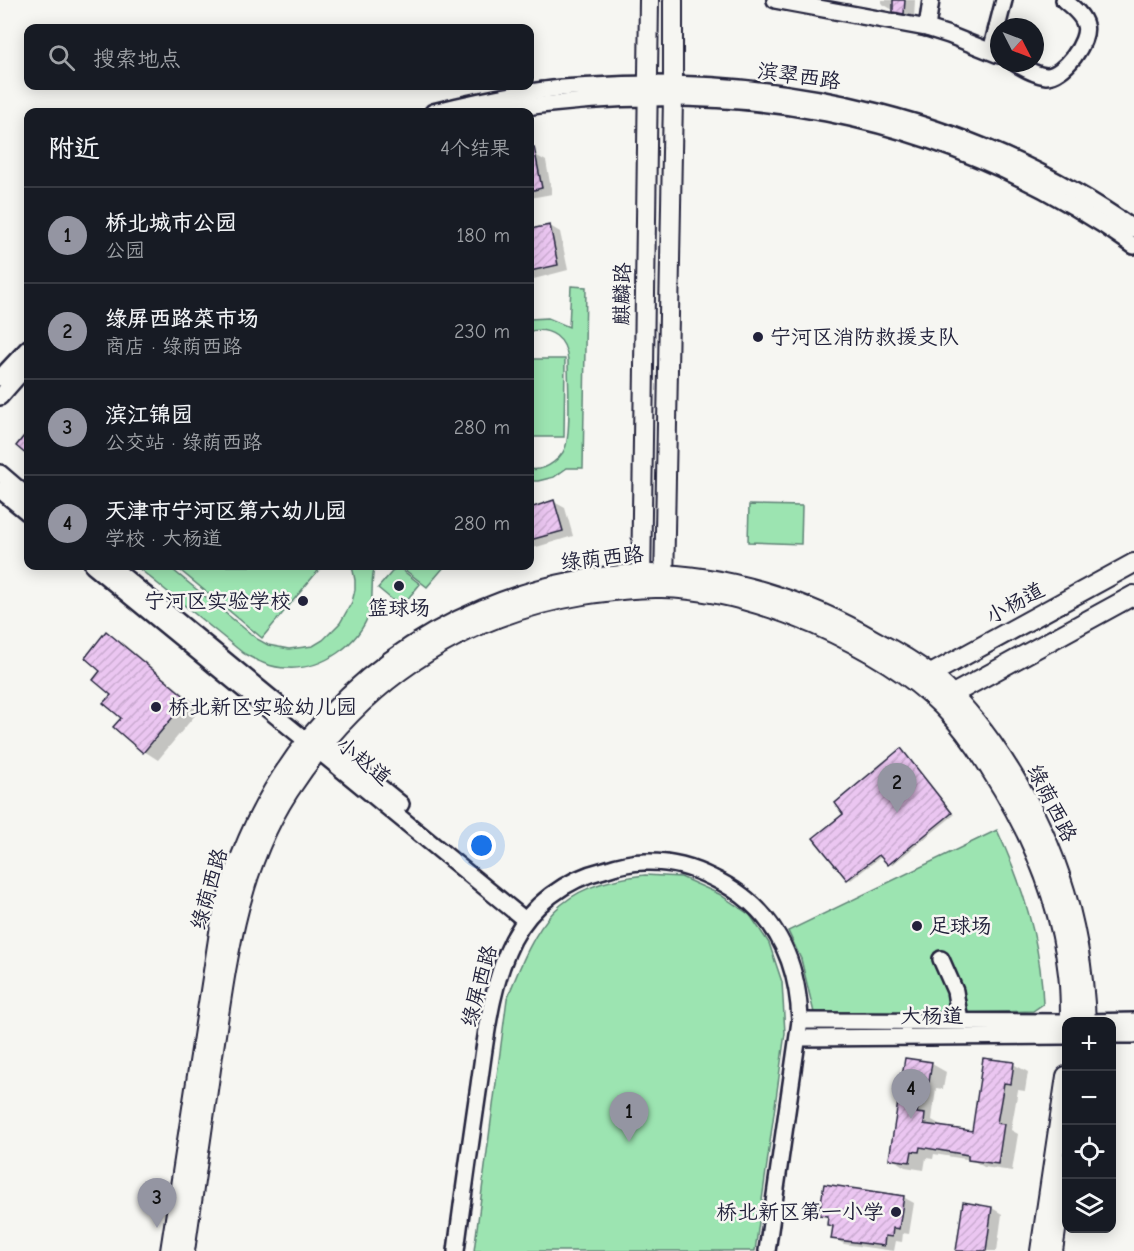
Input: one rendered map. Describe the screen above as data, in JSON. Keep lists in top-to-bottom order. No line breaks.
{"streets":{"main road":["麒麟路","绿荫西路","小杨道"],"street":["滨翠西路","小赵道","绿屏西路","大杨道"]},"crossings":[["滨翠西路","麒麟路"],["麒麟路","绿荫西路"],["绿荫西路","小杨道"],["绿荫西路","小赵道"],["小赵道","绿屏西路"],["绿屏西路","大杨道"]],"places":["宁河区消防救援支队","篮球场","宁河区实验学校","桥北新区实验幼儿园","足球场","桥北新区第一小学"],"north":"bottom right","page":{"search":"搜索地点","heading":["附近","4个结果"],"list":[{"mark":"1","name":"桥北城市公园","note":"公园","value":"180 m"},{"mark":"2","name":"绿屏西路菜市场","note":"商店 · 绿荫西路","value":"230 m"},{"mark":"3","name":"滨江锦园","note":"公交站 · 绿荫西路","value":"280 m"},{"mark":"4","name":"天津市宁河区第六幼儿园","note":"学校 · 大杨道","value":"280 m"}],"pins":["2","4","1","3"],"map_buttons":["+","−"]}}
